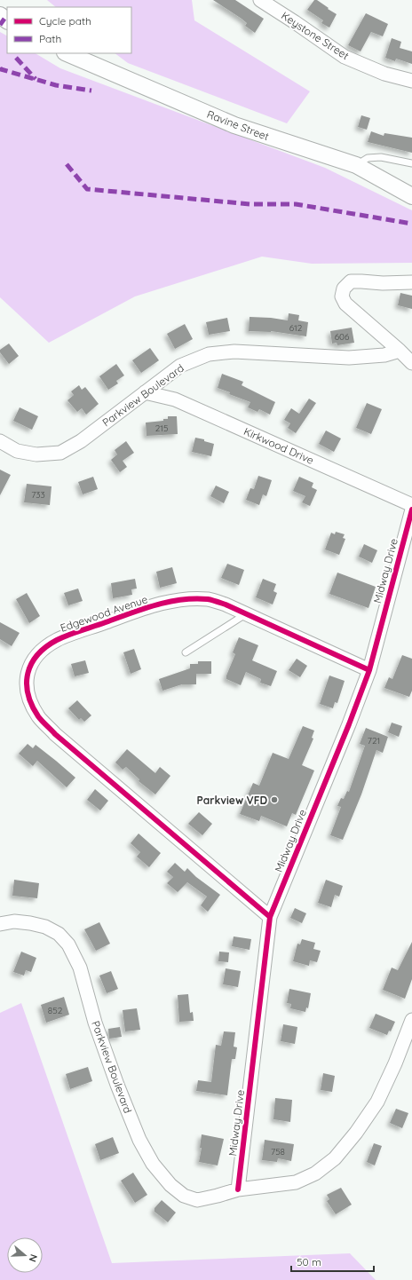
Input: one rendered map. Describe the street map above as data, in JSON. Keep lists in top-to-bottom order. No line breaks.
{"streets":{"street":["Keystone Street","Ravine Street","Parkview Boulevard","Kirkwood Drive","Midway Drive","Edgewood Avenue"]},"crossings":[["Parkview Boulevard","Kirkwood Drive"],["Parkview Boulevard","Midway Drive"],["Midway Drive","Edgewood Avenue"]],"places":["Parkview VFD"],"house_numbers":["612","606","215","733","721","852","758"],"legend":["Cycle path","Path"],"scale_bar":"50 m","north":"right"}
